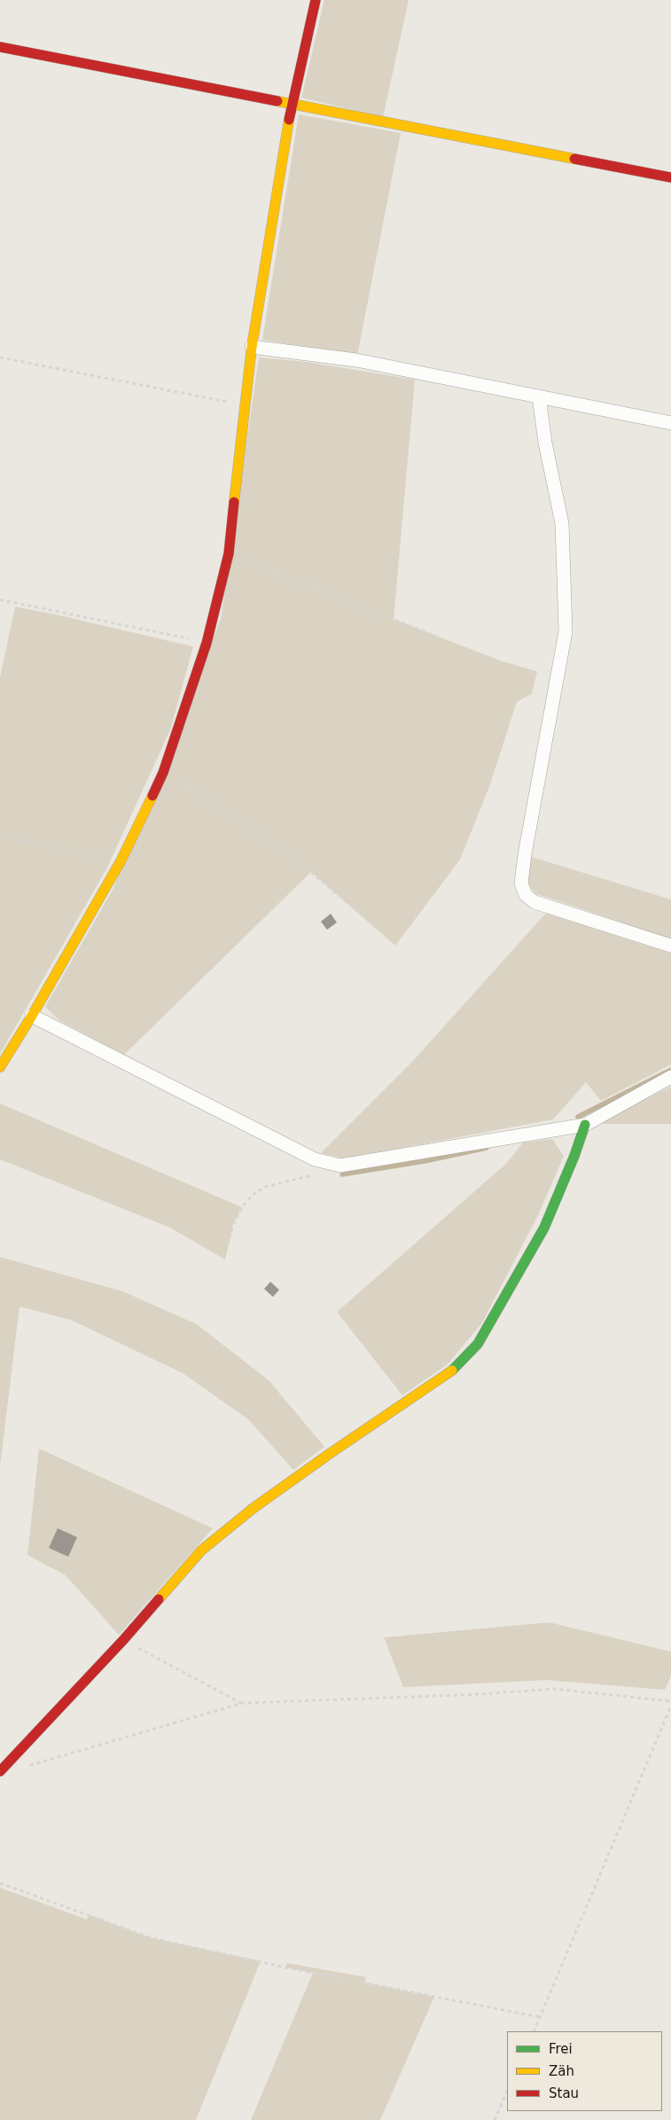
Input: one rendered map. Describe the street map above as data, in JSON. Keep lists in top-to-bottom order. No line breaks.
{"legend":["Frei","Zäh","Stau"]}
